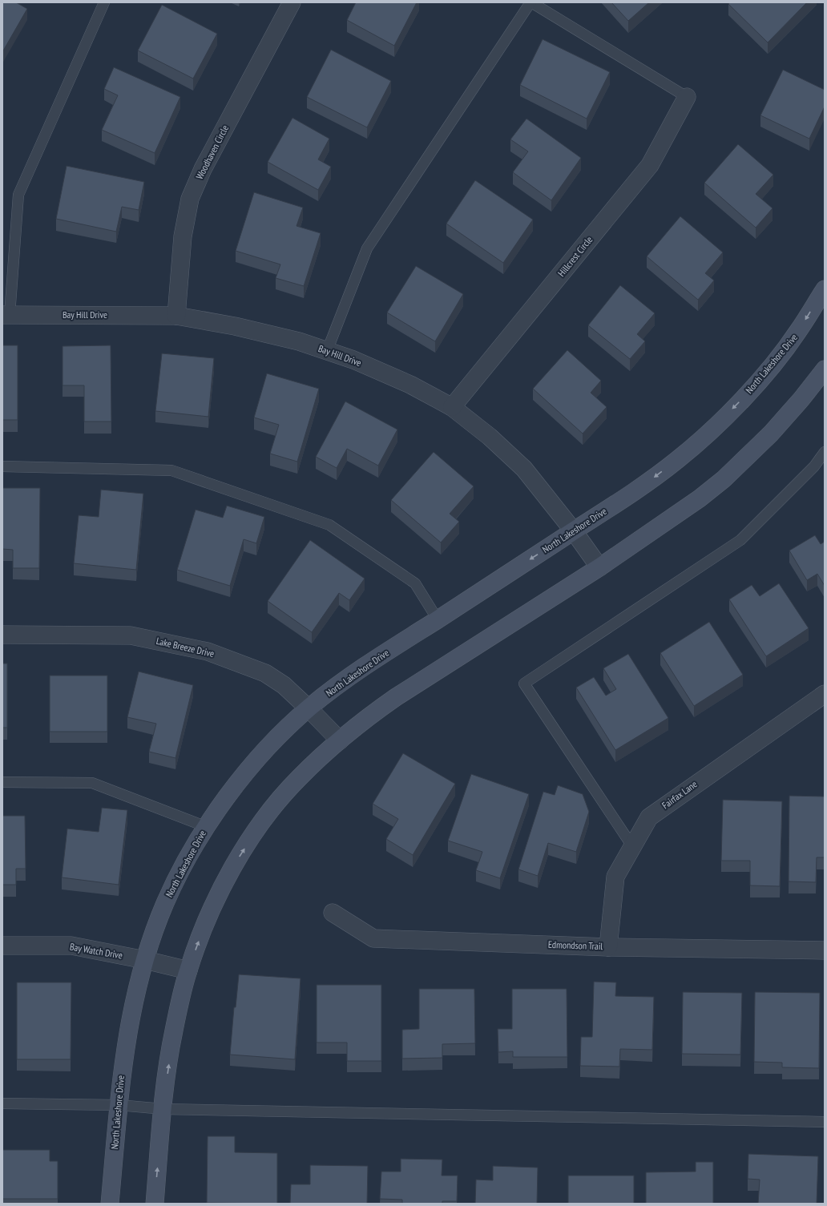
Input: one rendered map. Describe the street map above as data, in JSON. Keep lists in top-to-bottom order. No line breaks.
{"streets":{"main road":["North Lakeshore Drive"],"street":["Woodhaven Circle","Hillcrest Circle","Bay Hill Drive","Lake Breeze Drive","Fairfax Lane","Edmondson Trail","Bay Watch Drive"]},"crossings":[["Woodhaven Circle","Bay Hill Drive"],["Hillcrest Circle","Bay Hill Drive"],["Bay Hill Drive","North Lakeshore Drive"],["North Lakeshore Drive","Lake Breeze Drive"],["North Lakeshore Drive","Bay Watch Drive"],["Fairfax Lane","Edmondson Trail"]]}
